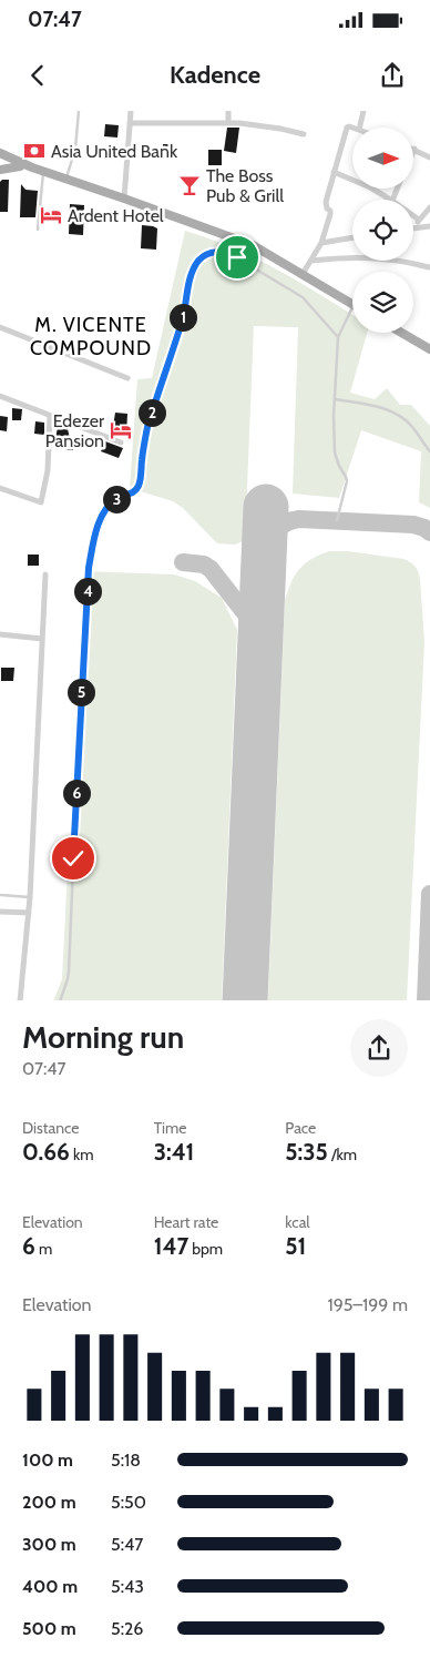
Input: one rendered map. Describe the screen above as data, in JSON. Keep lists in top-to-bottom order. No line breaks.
{"districts":["M. VICENTE COMPOUND"],"places":{"bank":["Asia United Bank"],"bar":["The Boss Pub & Grill"],"hotel":["Ardent Hotel","Edezer Pansion"]},"north":"right","page":{"status":"07:47","header":"Kadence","pins":["1","2","3","4","5","6"],"heading":["Morning run","07:47"],"stats":[["Distance","0.66 km"],["Time","3:41"],["Pace","5:35 /km"],["Elevation","6 m"],["Heart rate","147 bpm"],["kcal","51"]],"chart":["Elevation","195–199 m"],"list":[{"name":"100 m","note":"5:18"},{"name":"200 m","note":"5:50"},{"name":"300 m","note":"5:47"},{"name":"400 m","note":"5:43"},{"name":"500 m","note":"5:26"}]}}
